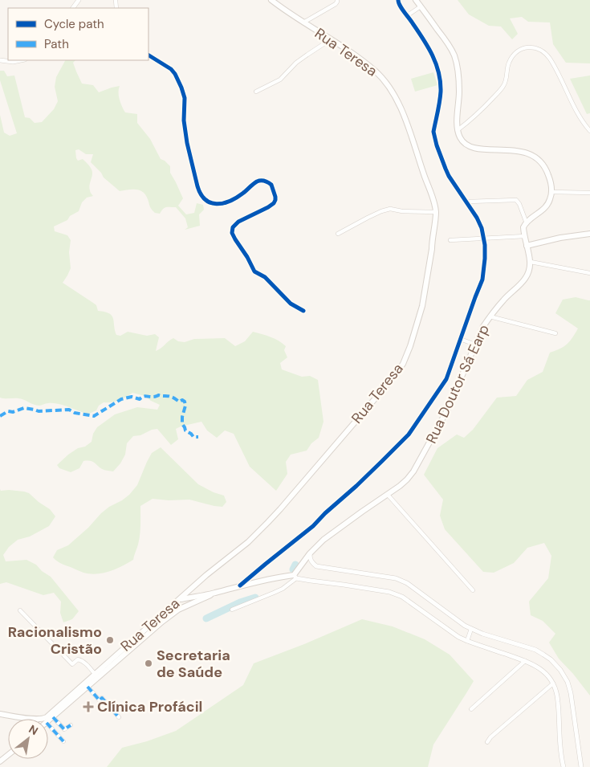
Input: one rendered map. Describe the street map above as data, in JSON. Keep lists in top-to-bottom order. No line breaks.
{"streets":{"main road":["Rua Teresa","Rua Doutor Sá Earp"]},"places":{"other":["Racionalismo Cristão","Secretaria de Saúde"],"health":["Clínica Profácil"]},"legend":["Cycle path","Path"],"north":"top right"}
